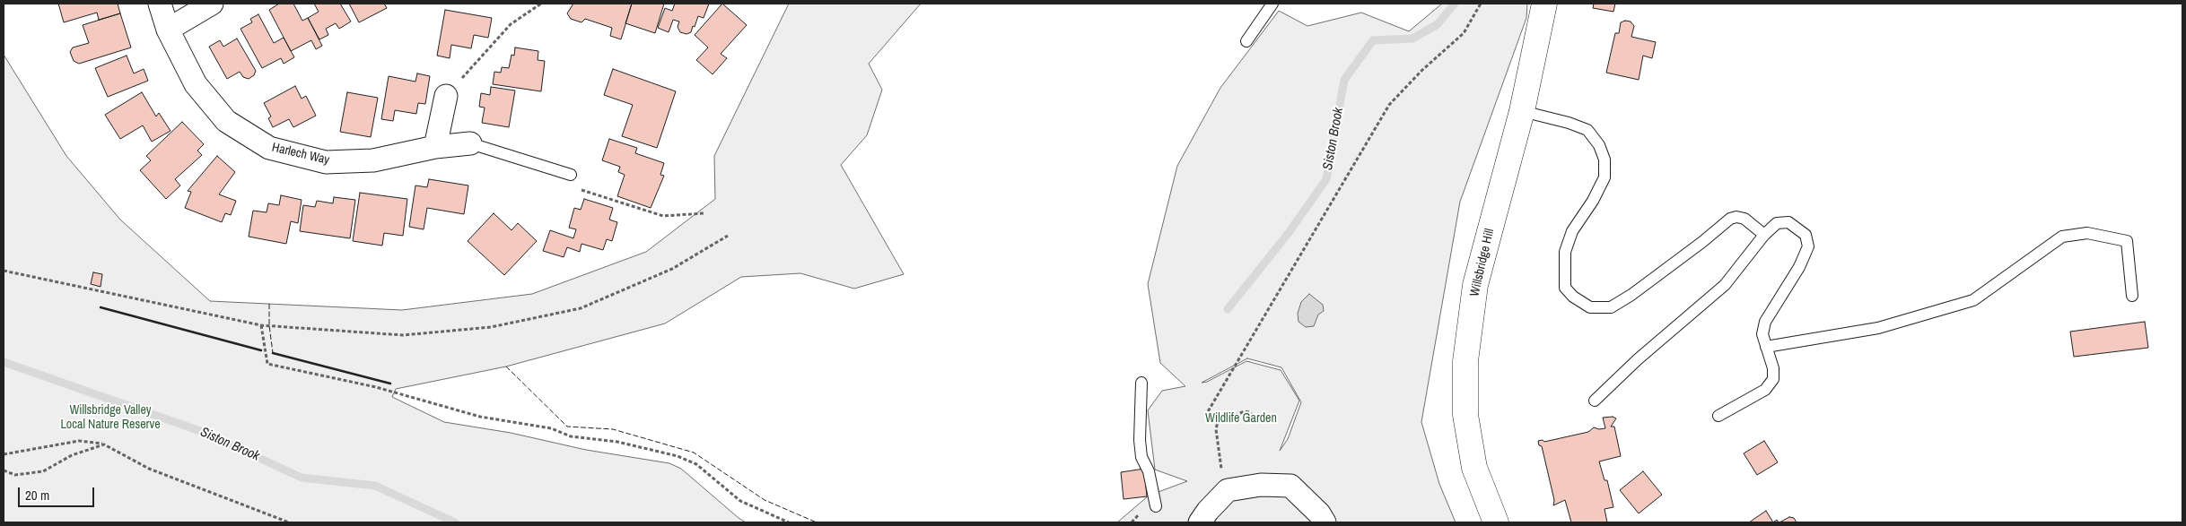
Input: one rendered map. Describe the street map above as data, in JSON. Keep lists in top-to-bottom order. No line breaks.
{"streets":{"main road":["Willsbridge Hill"],"street":["Harlech Way"]},"water":["Siston Brook"],"parks":["Willsbridge Valley Local Nature Reserve","Wildlife Garden"],"scale_bar":"20 m"}
